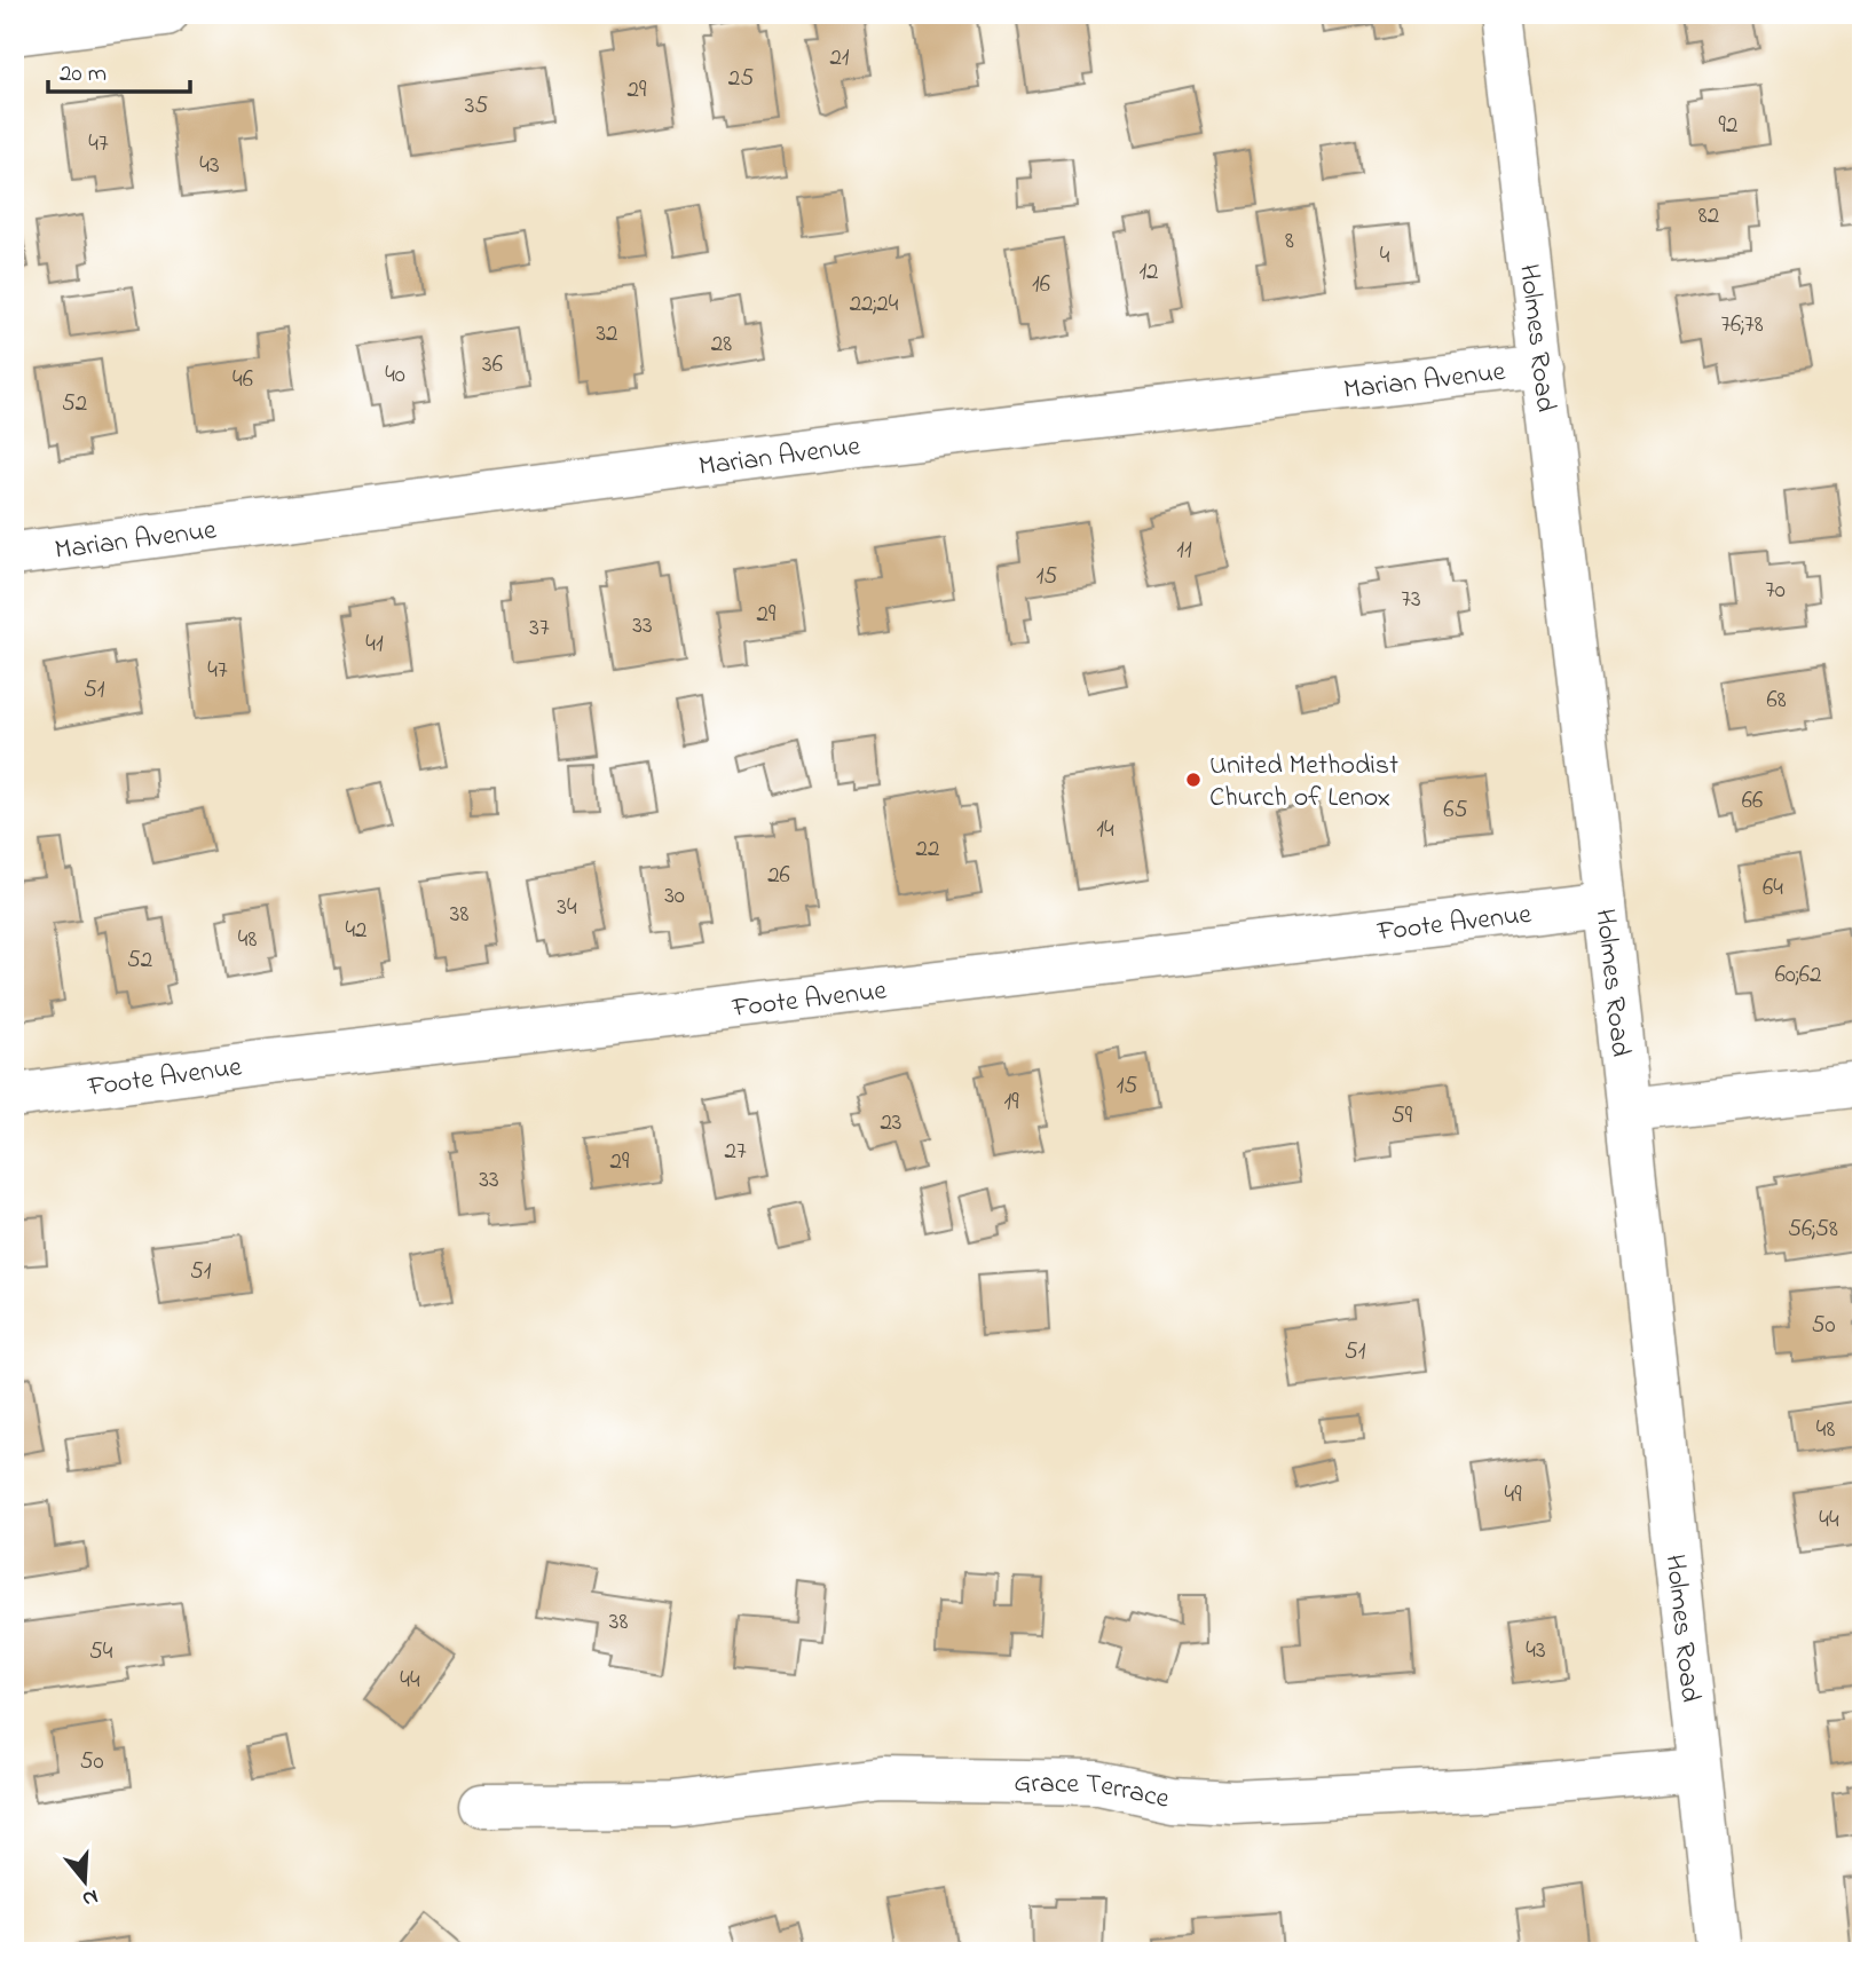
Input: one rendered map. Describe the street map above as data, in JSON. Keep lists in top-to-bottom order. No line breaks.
{"streets":{"street":["Holmes Road","Marian Avenue","Foote Avenue","Grace Terrace"]},"crossings":[["Holmes Road","Marian Avenue"],["Holmes Road","Foote Avenue"],["Holmes Road","Grace Terrace"]],"places":["United Methodist Church of Lenox"],"house_numbers":["21","25","29","35","92","47","43","82","8","4","12","16","22;24","76;78","32","28","36","40","46","52","11","15","70","73","29","33","37","41","47","51","68","66","65","14","22","26","64","30","34","38","42","48","52","60;62","15","19","59","23","27","29","33","56;58","51","50","51","48","49","44","38","43","54","44","50"],"scale_bar":"20 m","north":"bottom"}
